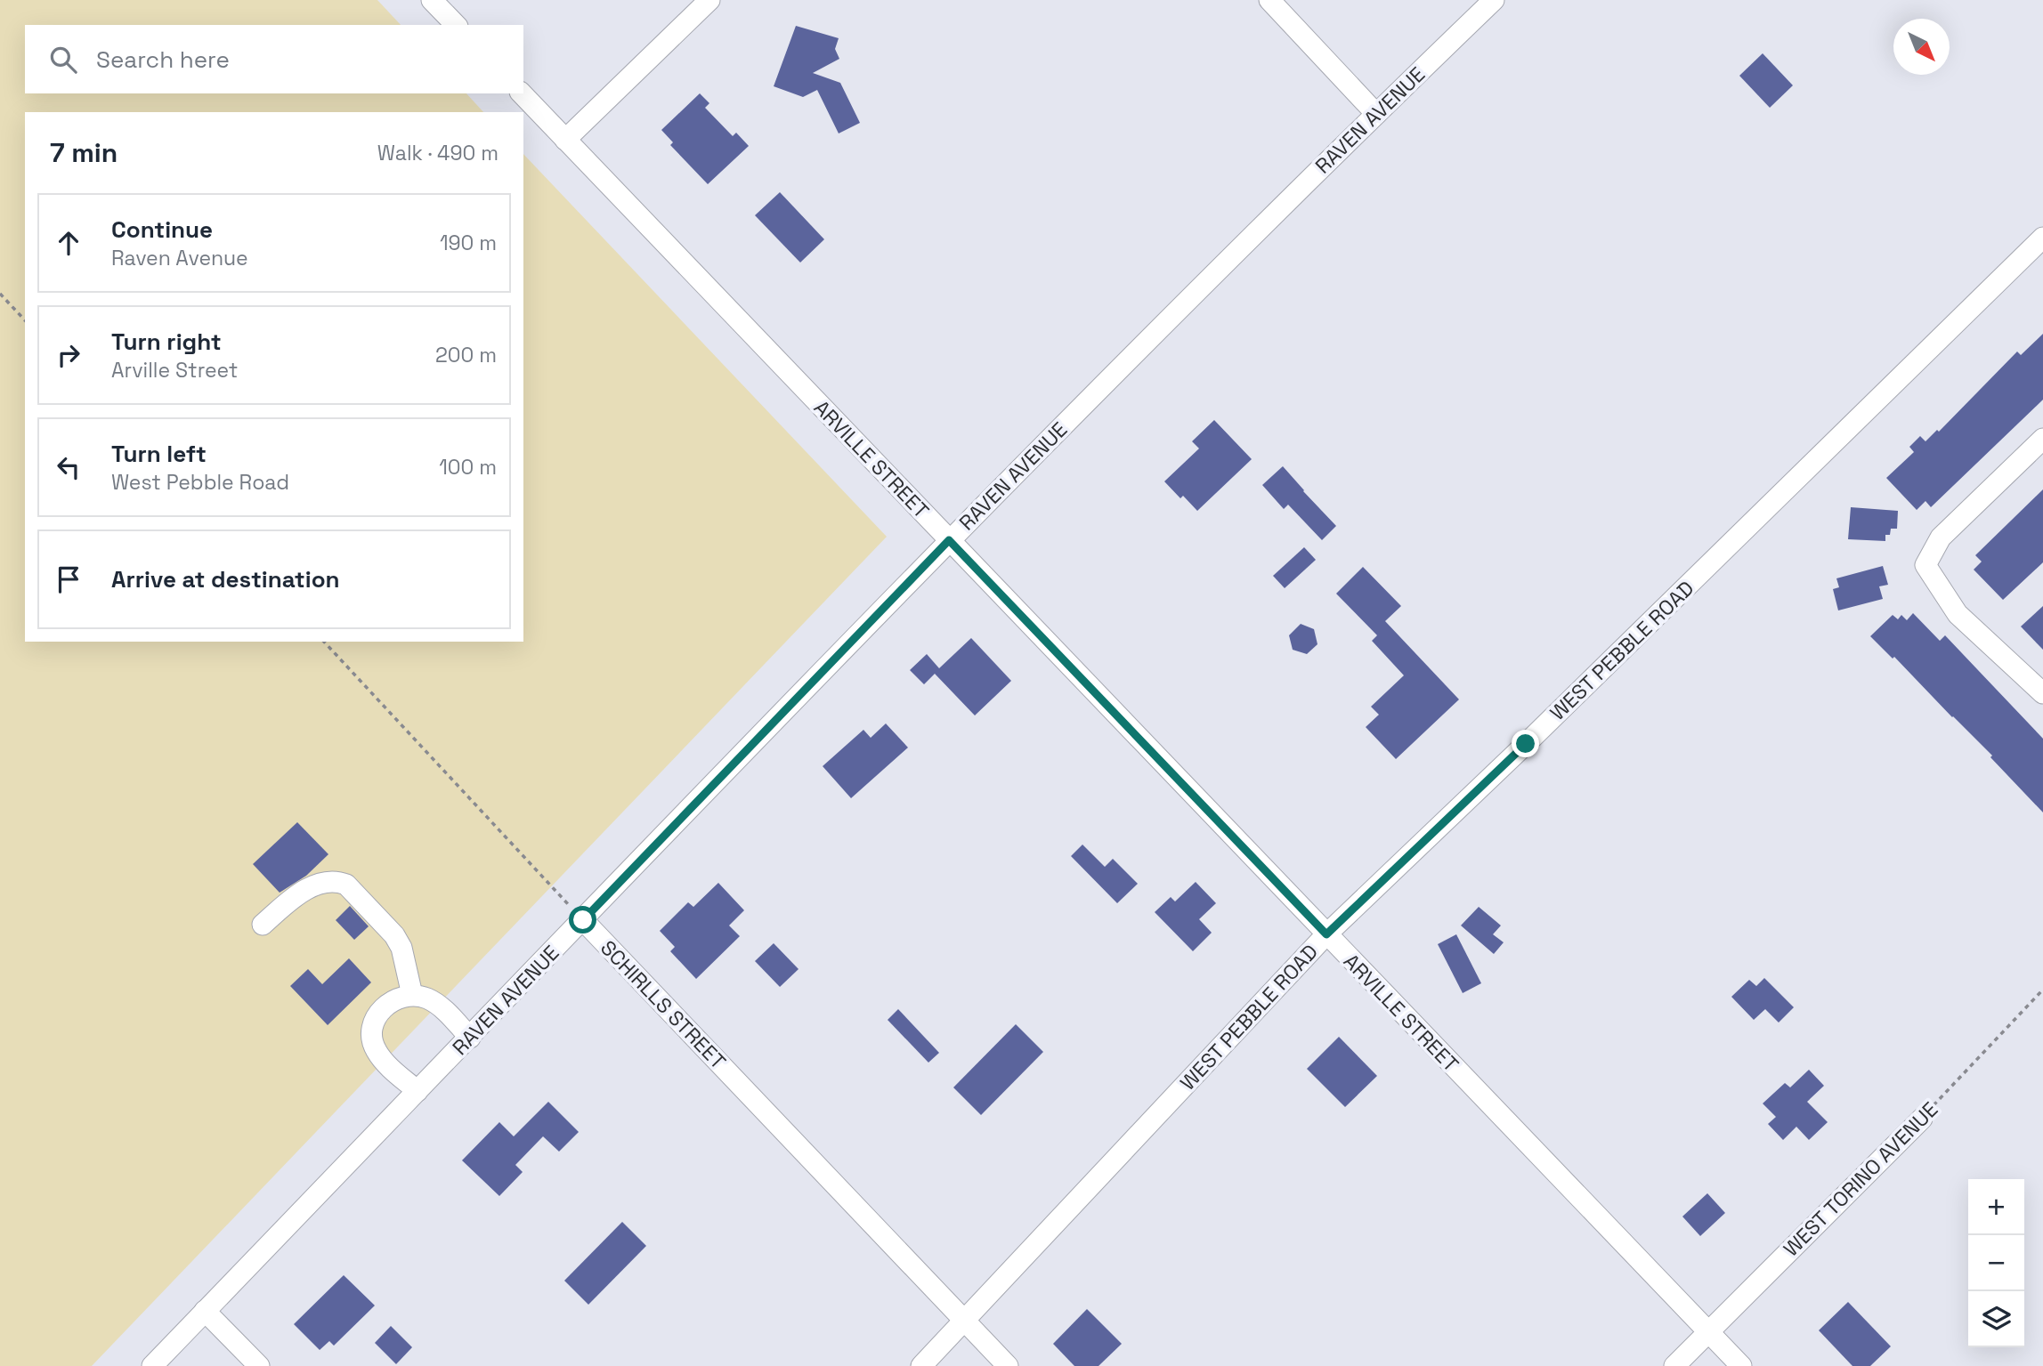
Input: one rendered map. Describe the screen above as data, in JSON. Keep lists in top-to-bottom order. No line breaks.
{"streets":{"street":["RAVEN AVENUE","ARVILLE STREET","WEST PEBBLE ROAD","SCHIRLLS STREET","WEST TORINO AVENUE"]},"crossings":[["RAVEN AVENUE","ARVILLE STREET"],["RAVEN AVENUE","SCHIRLLS STREET"],["ARVILLE STREET","WEST PEBBLE ROAD"],["ARVILLE STREET","WEST TORINO AVENUE"],["WEST PEBBLE ROAD","SCHIRLLS STREET"]],"north":"bottom right","page":{"search":"Search here","heading":["7 min","Walk · 490 m"],"list":[["Continue","Raven Avenue","190 m"],["Turn right","Arville Street","200 m"],["Turn left","West Pebble Road","100 m"],"Arrive at destination"],"map_buttons":["+","−"]}}
